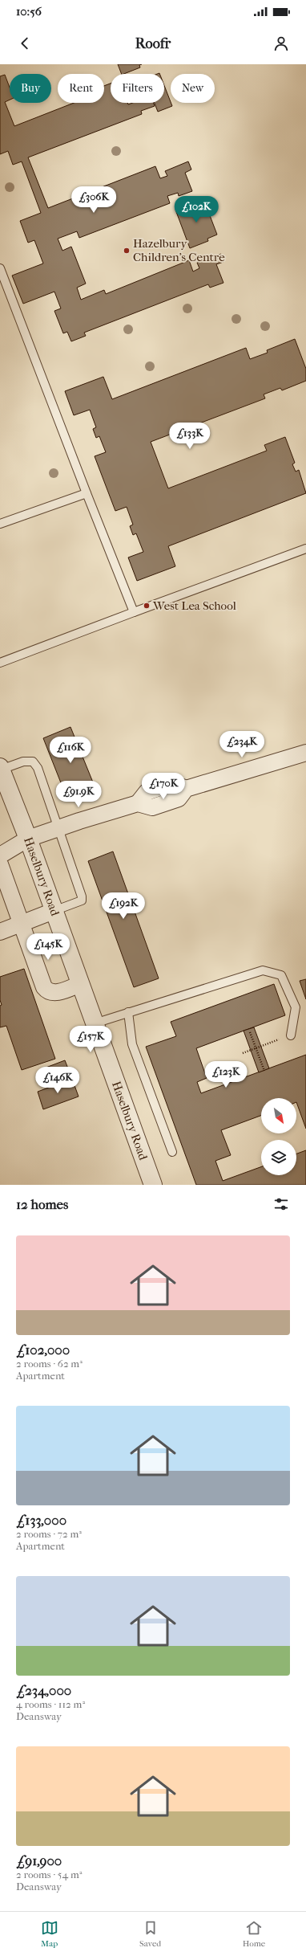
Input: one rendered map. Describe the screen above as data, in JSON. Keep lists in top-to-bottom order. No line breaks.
{"streets":{"street":["Haselbury Road"]},"places":["Hazelbury Children's Centre","West Lea School"],"north":"bottom right","page":{"status":"10:56","header":"Roofr","chip":["Buy","Rent","Filters","New"],"price":["£306K","£102K","£133K","£234K","£116K","£170K","£91.9K","£192K","£145K","£157K","£123K","£146K"],"heading":"12 homes","list":[{"name":"£102,000","note":"2 rooms · 62 m² · Apartment"},{"name":"£133,000","note":"2 rooms · 72 m² · Apartment"},{"name":"£234,000","note":"4 rooms · 112 m² · Deansway"},{"name":"£91,900","note":"2 rooms · 54 m² · Deansway"}],"tabs":["Map","Saved","Home"]}}
